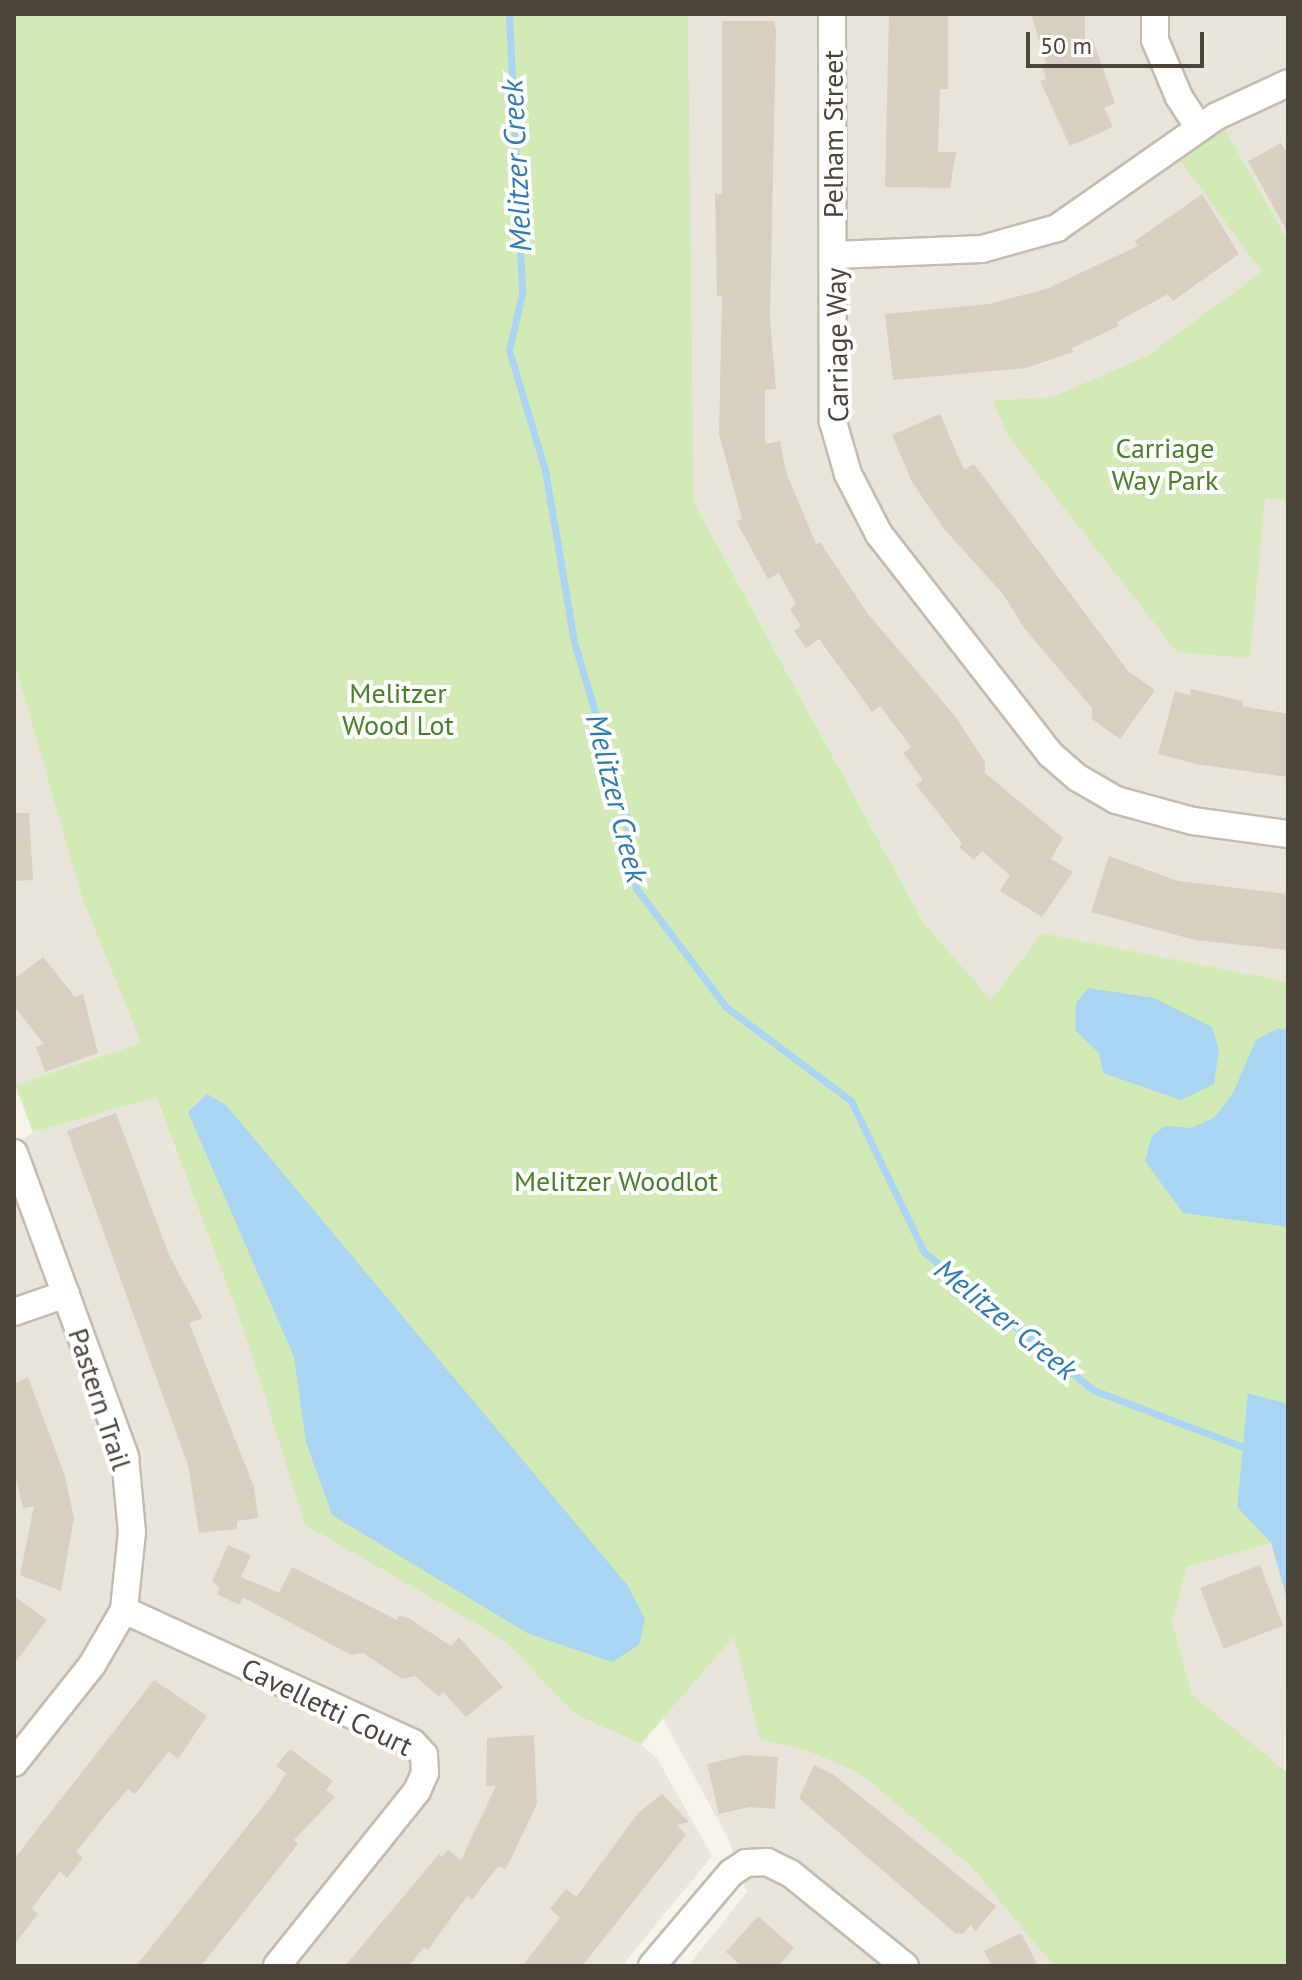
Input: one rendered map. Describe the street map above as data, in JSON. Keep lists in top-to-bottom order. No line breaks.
{"streets":{"street":["Pelham Street","Carriage Way","Pastern Trail","Cavelletti Court"]},"crossings":[["Pelham Street","Carriage Way"],["Pastern Trail","Cavelletti Court"]],"water":["Melitzer Creek"],"parks":["Carriage Way Park","Melitzer Wood Lot","Melitzer Woodlot"],"scale_bar":"50 m"}
